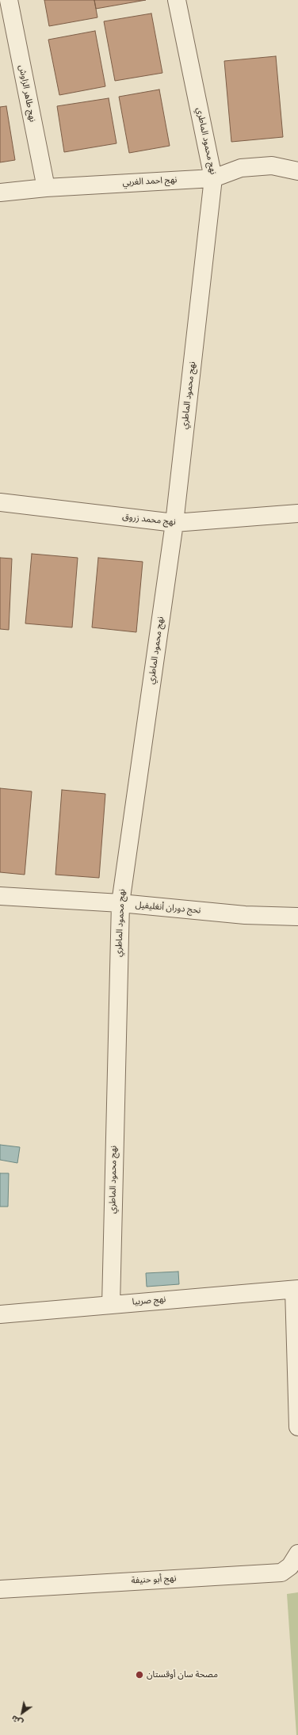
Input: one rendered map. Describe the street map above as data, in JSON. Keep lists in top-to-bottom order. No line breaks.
{"streets":{"street":["نهج طاهر الزاوش","نهج محمود الماطري","نهج احمد الغربي","نهج محمد زروق","نحج دوران أنغليفيل","نهج صربيا","نهج أبو حنيفة"]},"crossings":[["نهج طاهر الزاوش","نهج احمد الغربي"],["نهج محمود الماطري","نهج احمد الغربي"],["نهج محمود الماطري","نهج محمد زروق"],["نهج محمود الماطري","نحج دوران أنغليفيل"],["نهج محمود الماطري","نهج صربيا"]],"places":["مصحة سان أوقستان"],"north":"bottom left"}
